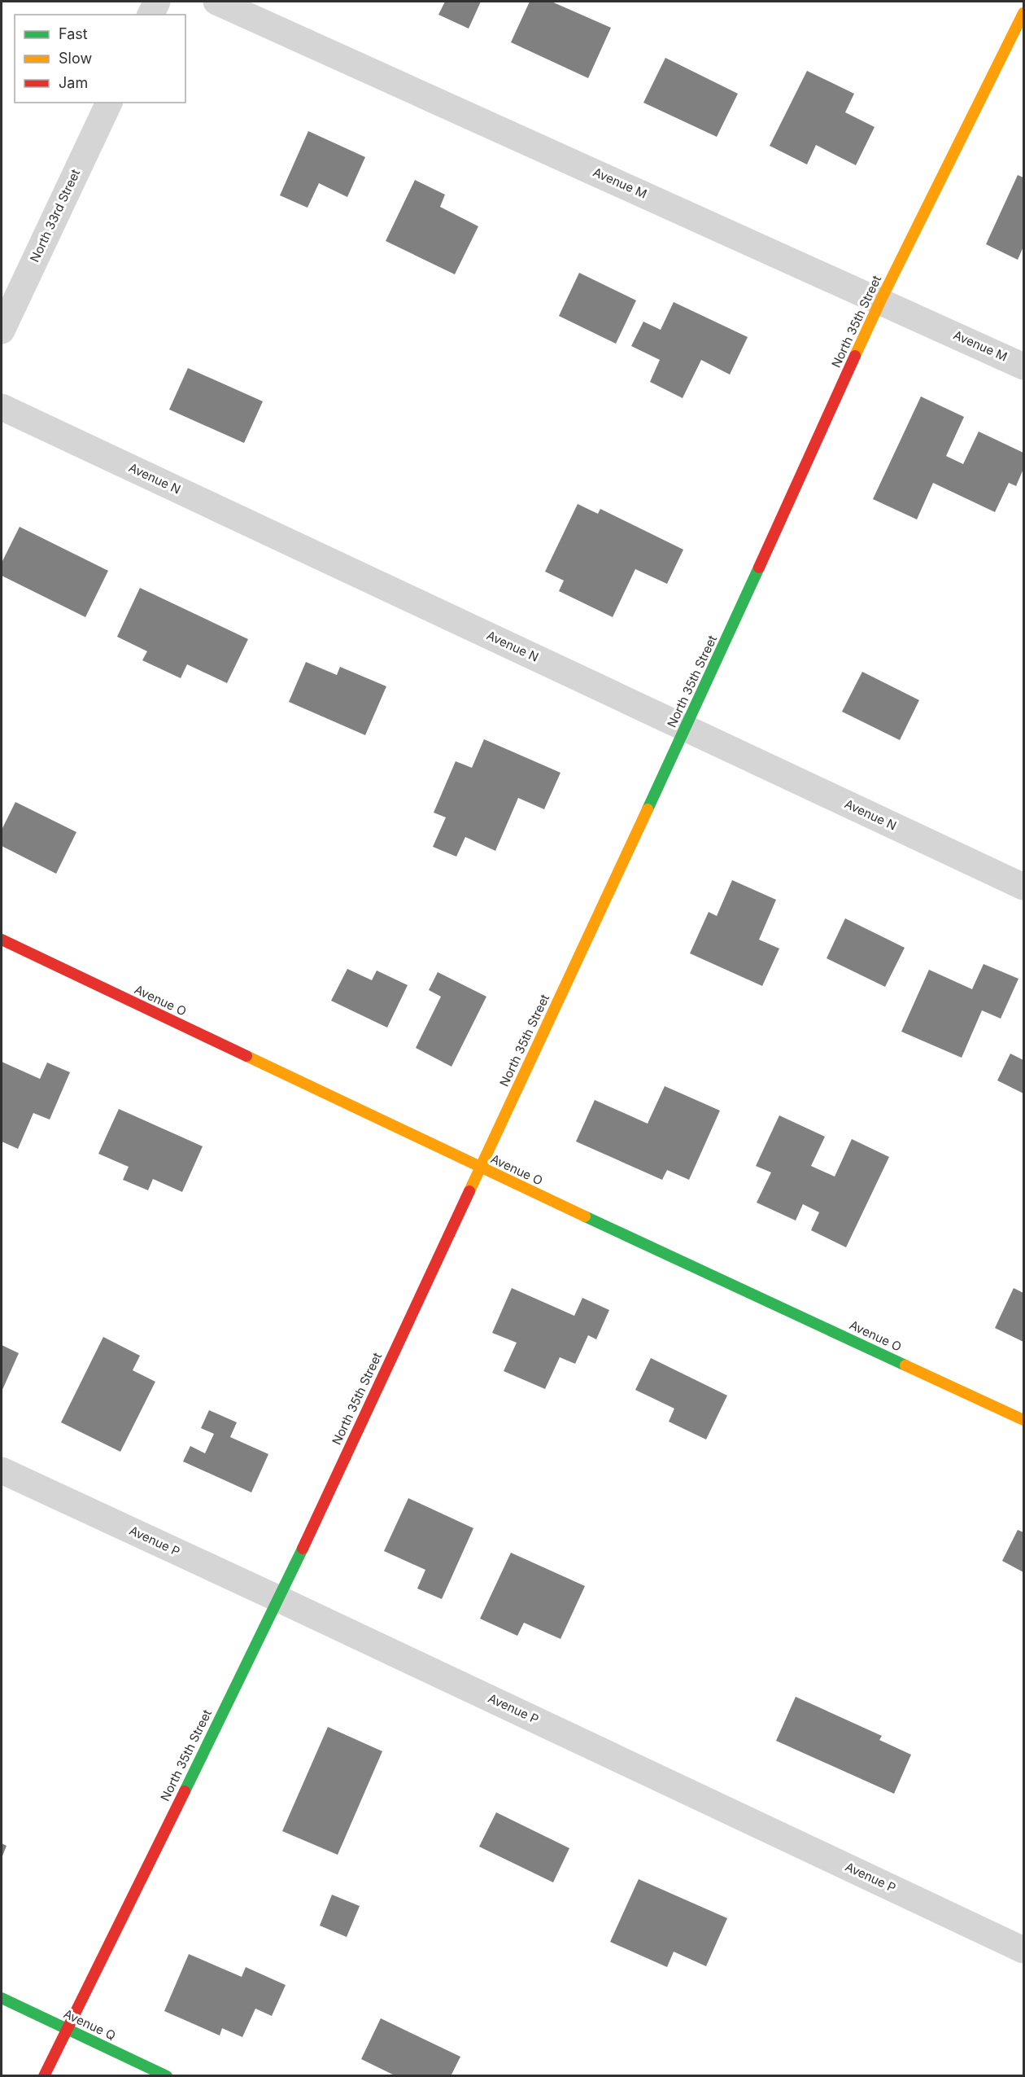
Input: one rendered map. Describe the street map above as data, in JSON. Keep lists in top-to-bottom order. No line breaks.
{"streets":{"street":["Avenue M","North 33rd Street","North 35th Street","Avenue N","Avenue O","Avenue P","Avenue Q"]},"crossings":[["Avenue M","North 35th Street"],["North 35th Street","Avenue N"],["North 35th Street","Avenue O"],["North 35th Street","Avenue P"],["North 35th Street","Avenue Q"]],"legend":["Fast","Slow","Jam"]}
